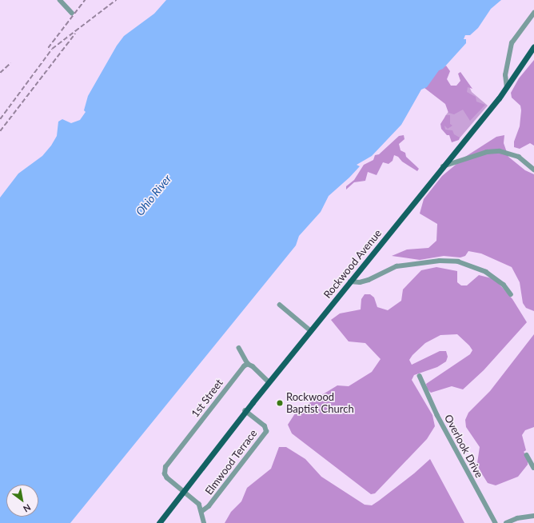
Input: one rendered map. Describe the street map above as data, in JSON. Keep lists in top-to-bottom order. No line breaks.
{"streets":{"main road":["Rockwood Avenue"],"street":["1st Street","Overlook Drive","Elmwood Terrace"]},"crossings":[["Rockwood Avenue","1st Street"],["Rockwood Avenue","Elmwood Terrace"]],"water":["Ohio River"],"places":["Rockwood Baptist Church"],"north":"bottom right"}
